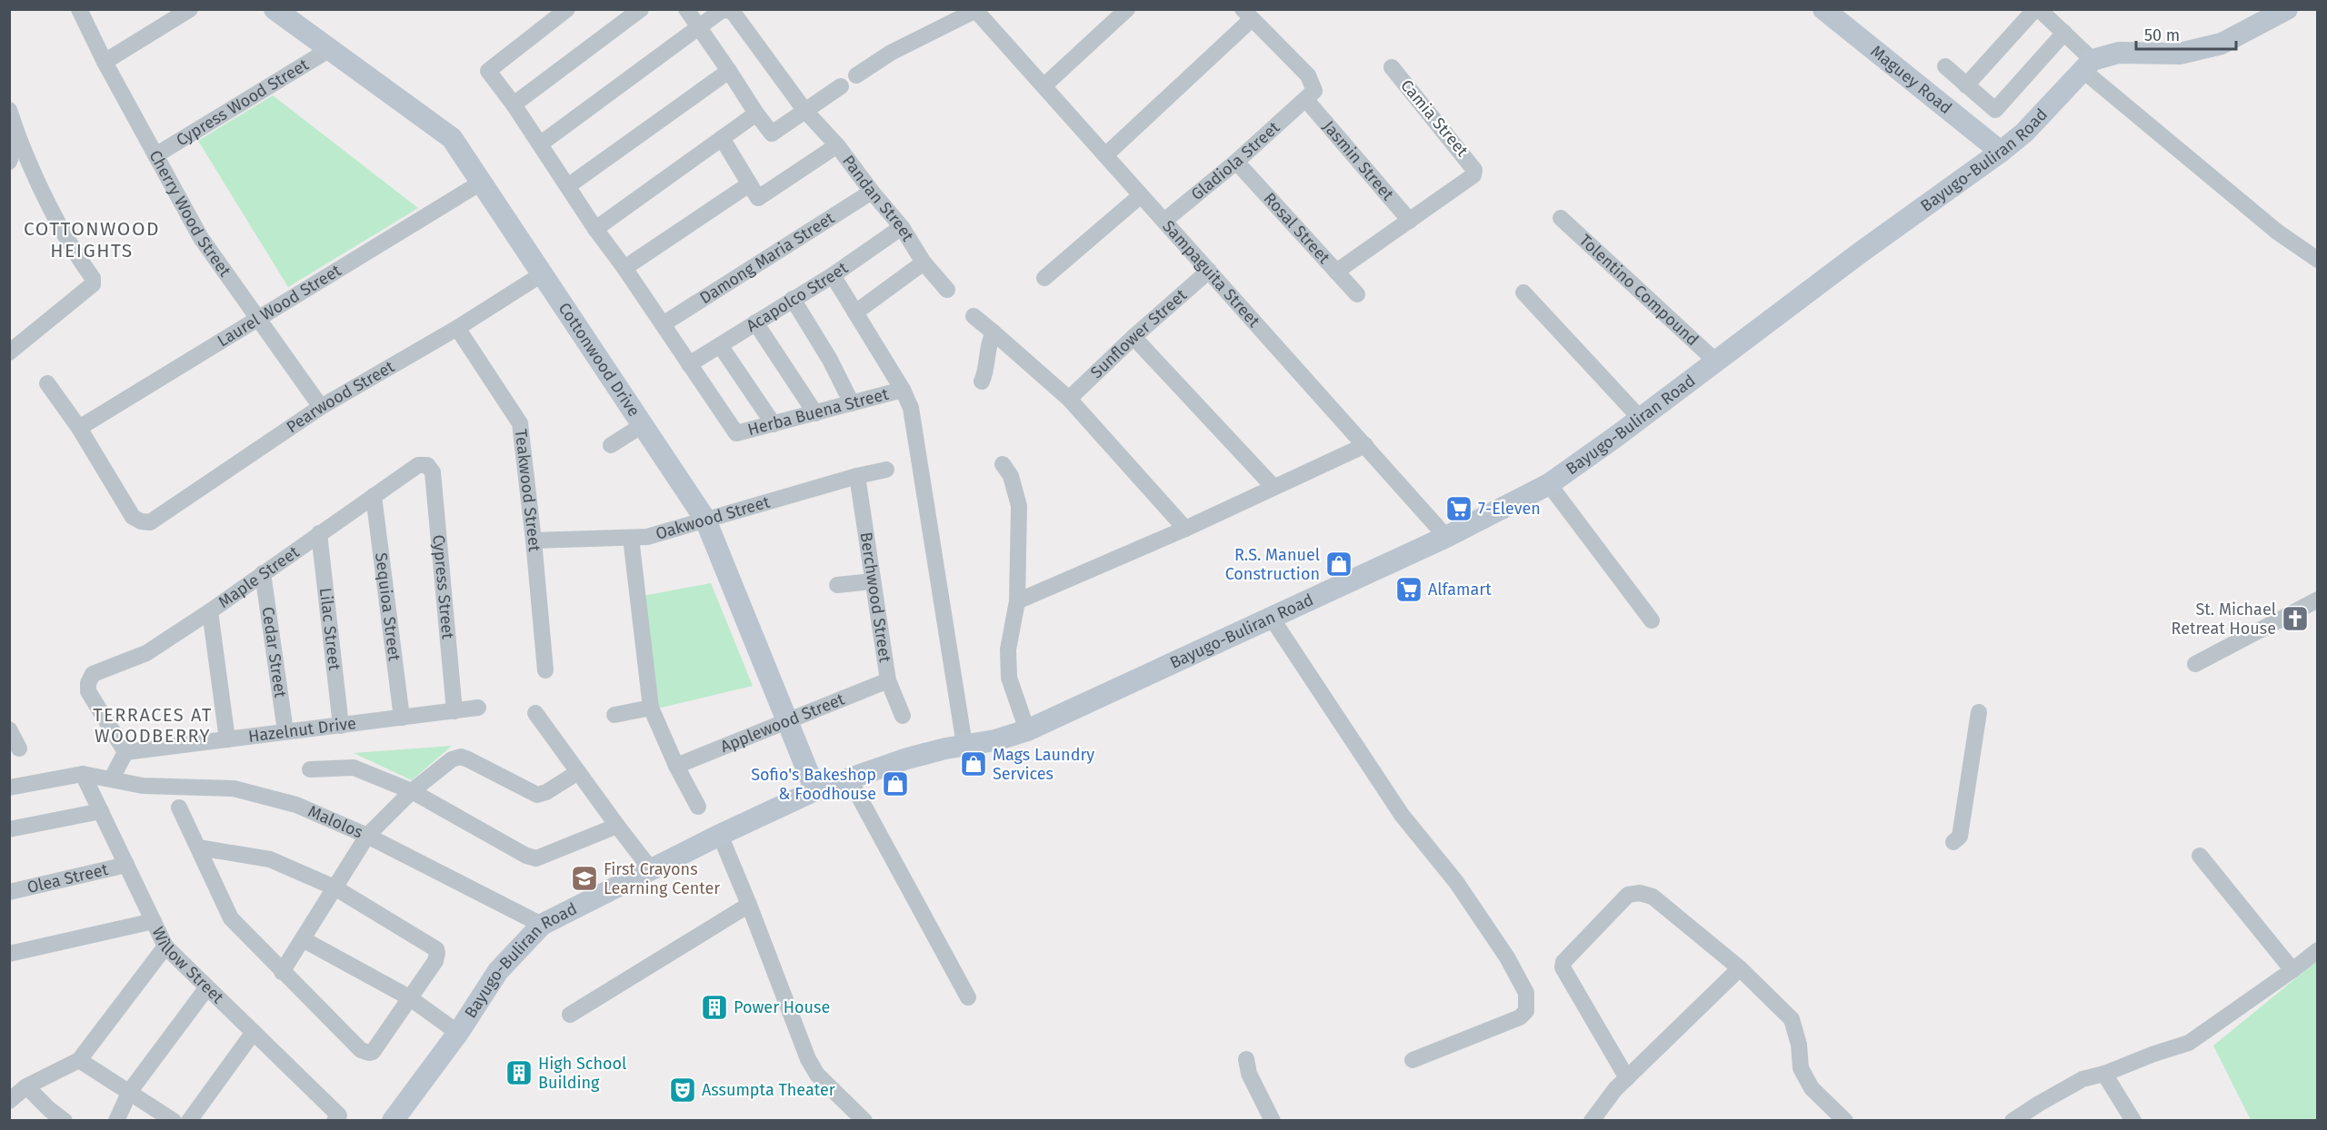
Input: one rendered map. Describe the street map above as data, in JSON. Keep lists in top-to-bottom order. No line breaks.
{"streets":{"street":["Maguey Road","Cypress Wood Street","Camia Street","Bayugo-Buliran Road","Gladiola Street","Jasmin Street","Pandan Street","Cherry Wood Street","Rosal Street","Damong Maria Street","Sampaguita Street","Tolentino Compound","Acapolco Street","Laurel Wood Street","Sunflower Street","Cottonwood Drive","Pearwood Street","Herba Buena Street","Teakwood Street","Oakwood Street","Maple Street","Cypress Street","Berchwood Street","Sequioa Street","Lilac Street","Cedar Street","Applewood Street","Hazelnut Drive","Malolos","Olea Street","Willow Street"]},"crossings":[["Maguey Road","Bayugo-Buliran Road"],["Cypress Wood Street","Cherry Wood Street"],["Cypress Wood Street","Cottonwood Drive"],["Camia Street","Jasmin Street"],["Bayugo-Buliran Road","Sampaguita Street"],["Bayugo-Buliran Road","Tolentino Compound"],["Bayugo-Buliran Road","Cottonwood Drive"],["Bayugo-Buliran Road","Malolos"],["Gladiola Street","Jasmin Street"],["Gladiola Street","Rosal Street"],["Gladiola Street","Sampaguita Street"],["Pandan Street","Damong Maria Street"],["Pandan Street","Acapolco Street"],["Pandan Street","Herba Buena Street"],["Cherry Wood Street","Laurel Wood Street"],["Cherry Wood Street","Pearwood Street"],["Damong Maria Street","Herba Buena Street"],["Sampaguita Street","Sunflower Street"],["Acapolco Street","Herba Buena Street"],["Laurel Wood Street","Cottonwood Drive"],["Laurel Wood Street","Pearwood Street"],["Cottonwood Drive","Pearwood Street"],["Cottonwood Drive","Oakwood Street"],["Cottonwood Drive","Applewood Street"],["Pearwood Street","Teakwood Street"],["Teakwood Street","Oakwood Street"],["Oakwood Street","Berchwood Street"],["Maple Street","Cypress Street"],["Maple Street","Sequioa Street"],["Maple Street","Lilac Street"],["Maple Street","Cedar Street"],["Maple Street","Hazelnut Drive"],["Cypress Street","Hazelnut Drive"],["Berchwood Street","Applewood Street"],["Sequioa Street","Hazelnut Drive"],["Lilac Street","Hazelnut Drive"],["Cedar Street","Hazelnut Drive"],["Malolos","Willow Street"],["Olea Street","Willow Street"]],"districts":["COTTONWOOD HEIGHTS","TERRACES AT WOODBERRY"],"places":{"supermarket":["7-Eleven","Alfamart"],"shop":["R.S. Manuel Construction","Mags Laundry Services","Sofio's Bakeshop & Foodhouse"],"church":["St. Michael Retreat House"],"school or university":["First Crayons Learning Center"],"building":["Power House","High School Building"],"theatre":["Assumpta Theater"]},"scale_bar":"50 m"}
